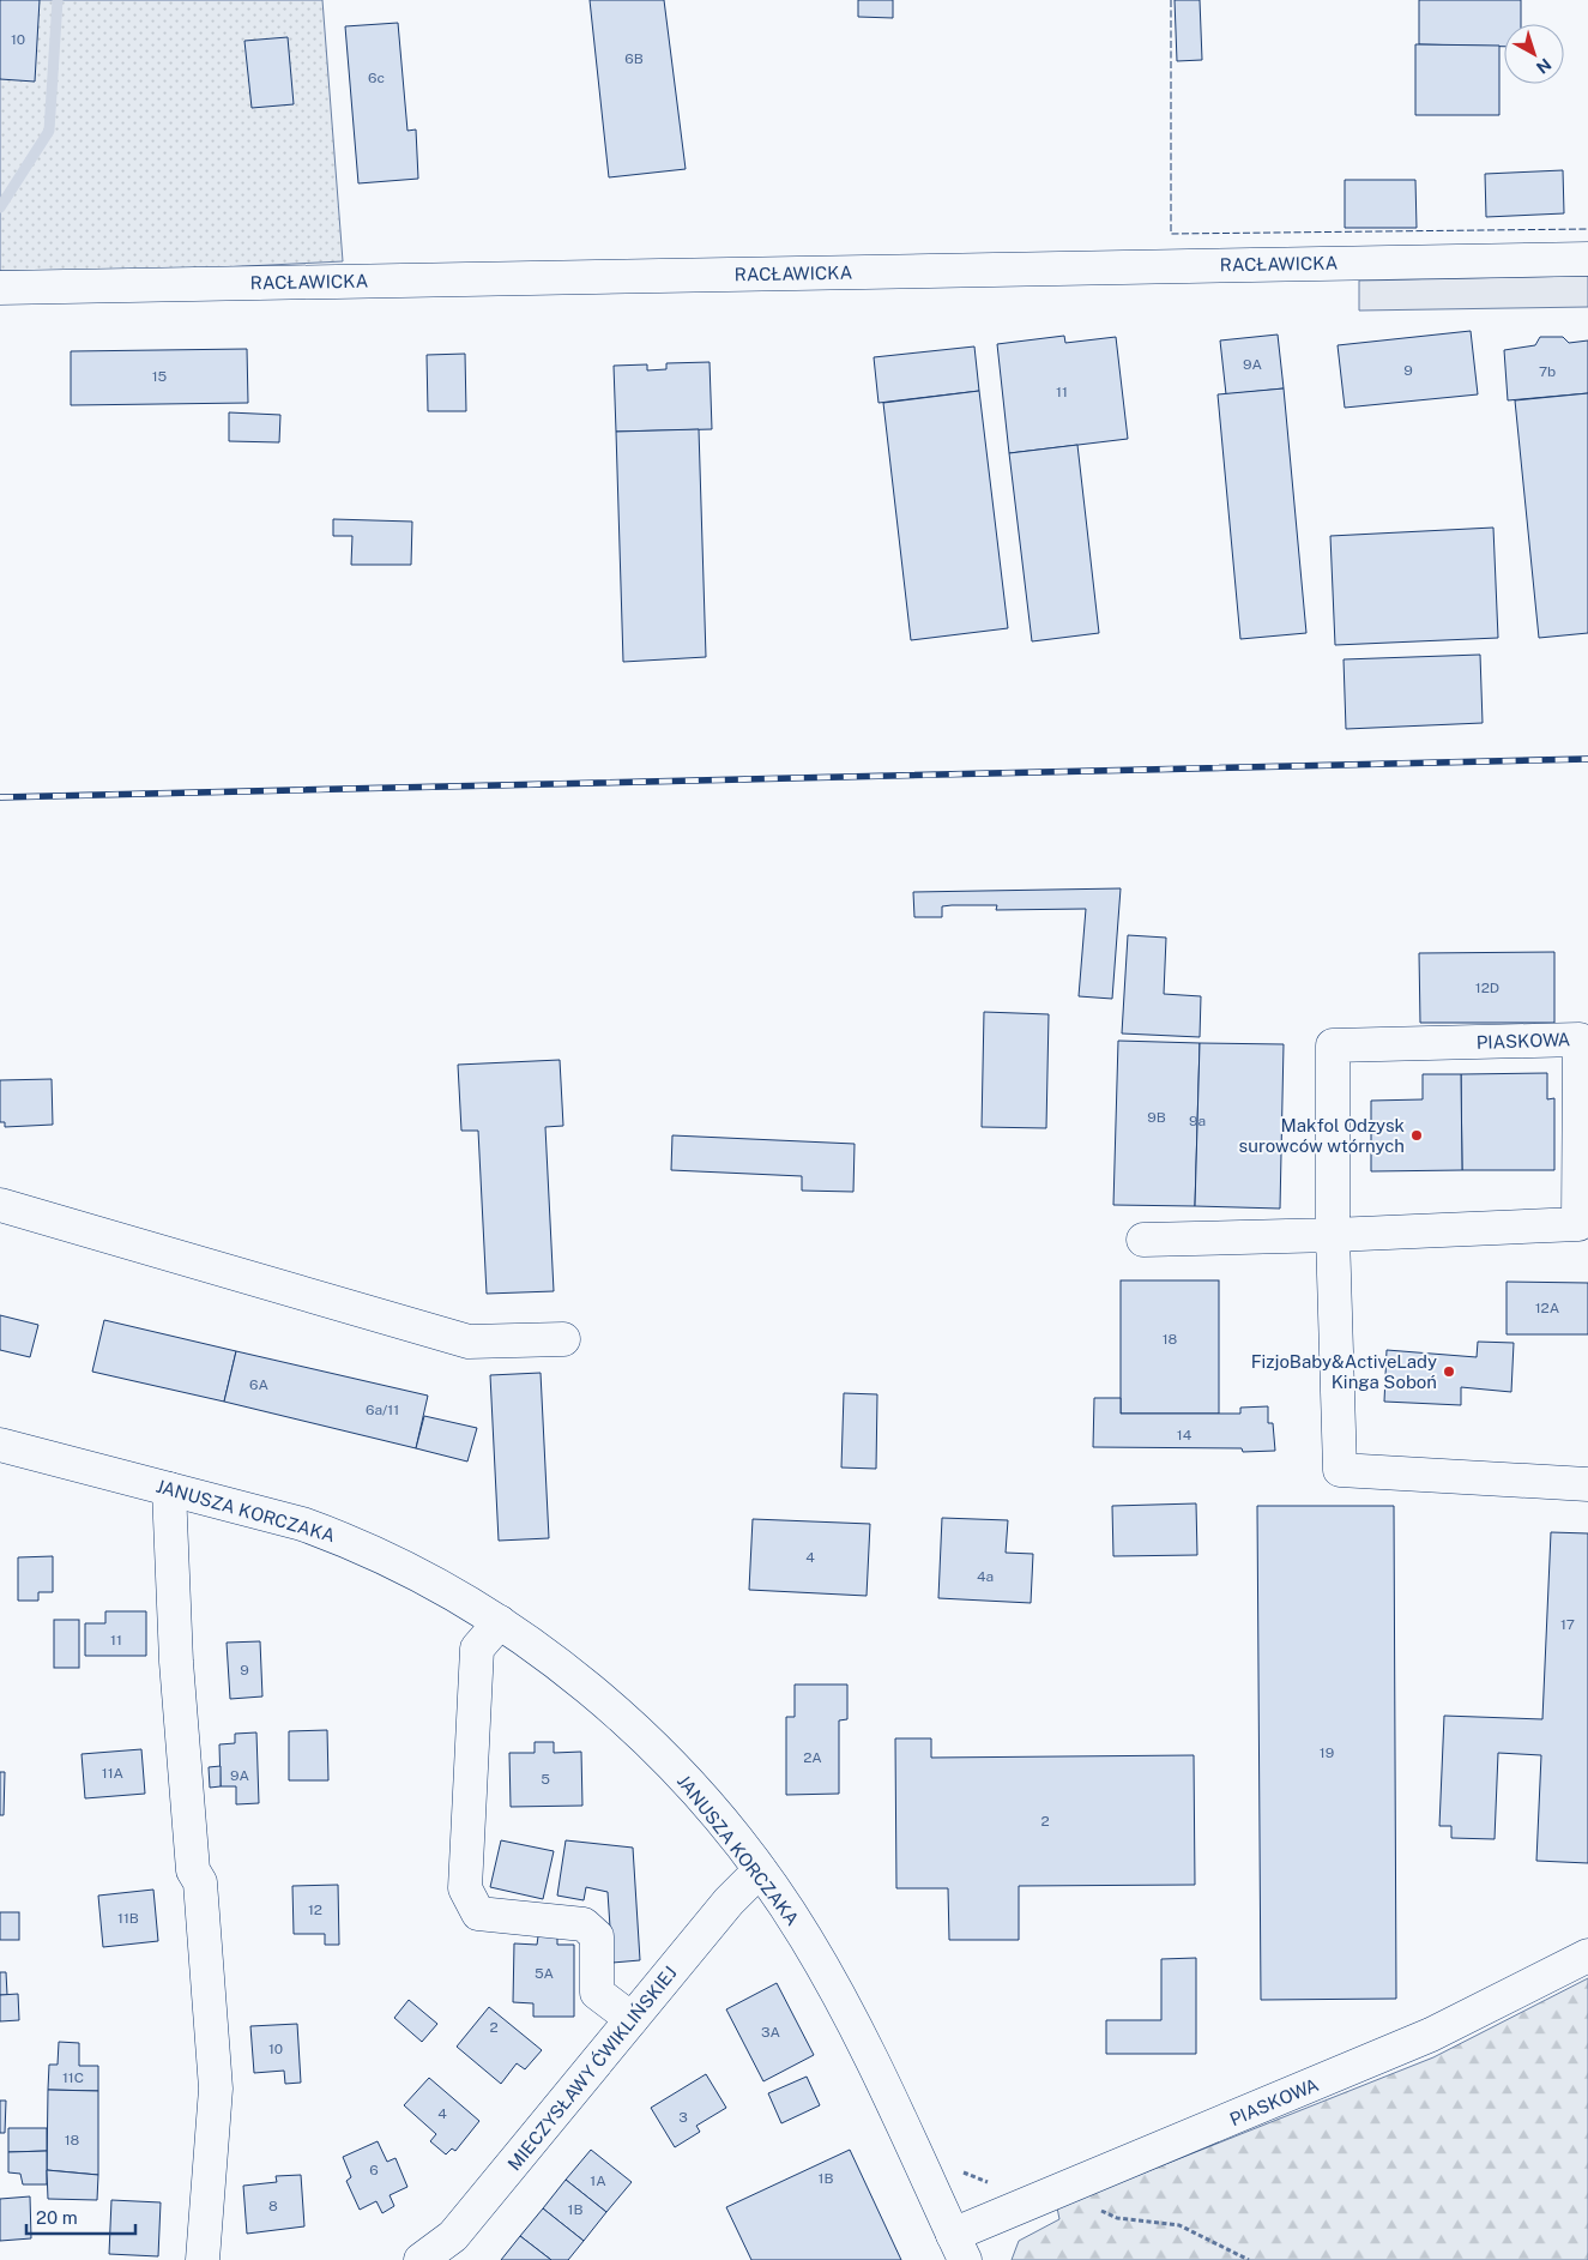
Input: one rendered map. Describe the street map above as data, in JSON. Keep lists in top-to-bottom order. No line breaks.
{"streets":{"street":["RACŁAWICKA","PIASKOWA","JANUSZA KORCZAKA","MIECZYSŁAWY ĆWIKLIŃSKIEJ"]},"crossings":[["PIASKOWA","JANUSZA KORCZAKA"],["JANUSZA KORCZAKA","MIECZYSŁAWY ĆWIKLIŃSKIEJ"]],"places":["Makfol Odzysk surowców wtórnych","FizjoBaby&ActiveLady Kinga Soboń"],"house_numbers":["10","6B","6c","9A","9","7b","15","11","12D","9B","9a","12A","18","6A","6a/11","14","4","4a","17","11","9","19","2A","11A","9A","5","2","12","11B","5A","2","3A","10","11C","4","3","18","6","1B","1A","8","1B"],"scale_bar":"20 m","north":"bottom right"}
